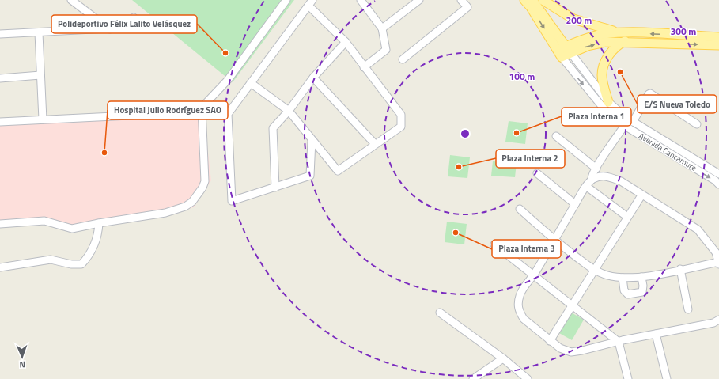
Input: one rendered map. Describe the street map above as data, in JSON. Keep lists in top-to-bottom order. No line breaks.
{"streets":{"main road":["Avenida Cancamure"]},"places":["Polideportivo Félix Lalito Velásquez","E/S Nueva Toledo","Plaza Interna 1","Hospital Julio Rodríguez SAO","Plaza Interna 2","Plaza Interna 3"],"north":"bottom","rings":["200 m","300 m","100 m"]}
